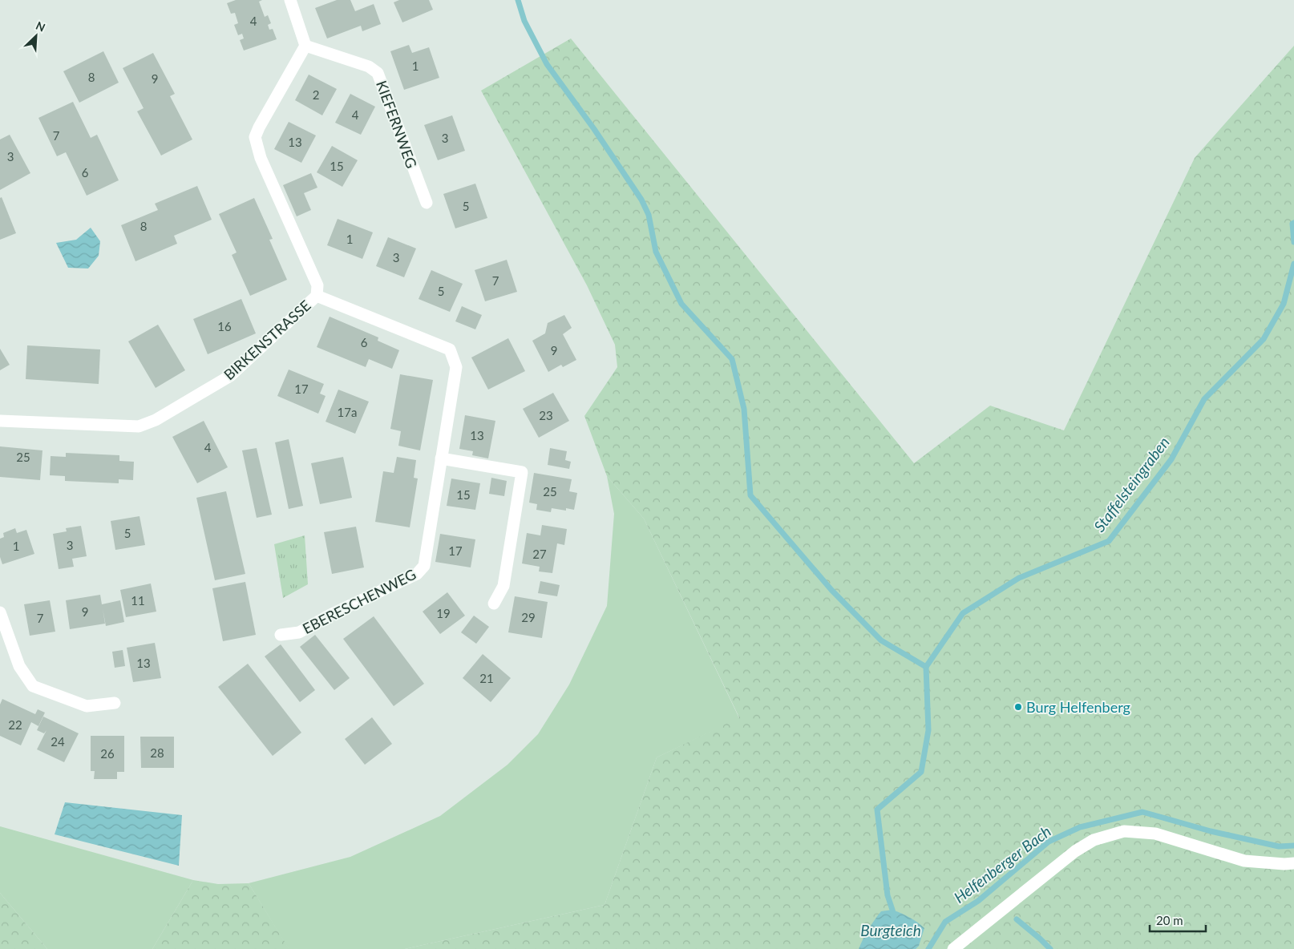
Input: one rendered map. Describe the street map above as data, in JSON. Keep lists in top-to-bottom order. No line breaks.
{"streets":{"street":["KIEFERNWEG","BIRKENSTRASSE","EBERESCHENWEG"]},"crossings":[["KIEFERNWEG","BIRKENSTRASSE"],["BIRKENSTRASSE","EBERESCHENWEG"]],"water":["Staffelsteingraben","Helfenberger Bach","Burgteich"],"places":["Burg Helfenberg"],"house_numbers":["4","1","8","9","2","4","7","3","13","3","15","6","5","8","1","3","7","5","16","6","9","17","17a","23","13","4","25","25","15","5","3","1","17","27","11","9","19","29","7","13","21","22","24","28","26"],"scale_bar":"20 m","north":"top right"}
